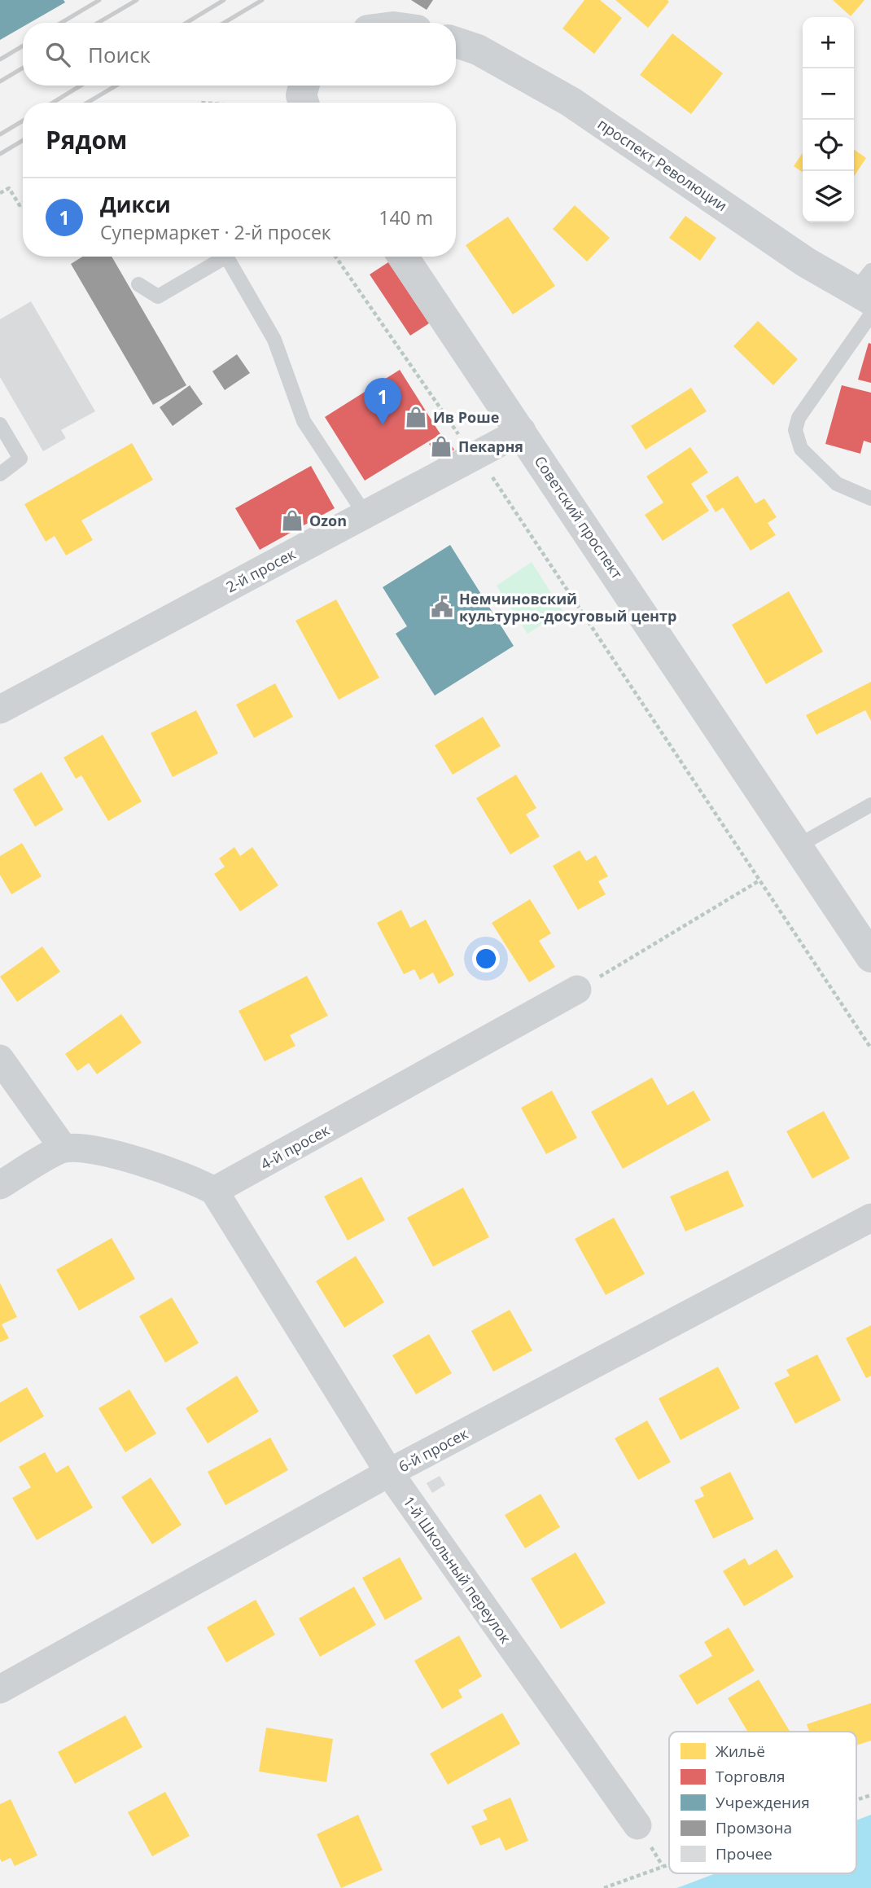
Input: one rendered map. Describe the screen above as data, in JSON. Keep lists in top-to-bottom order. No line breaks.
{"streets":{"street":["проспект Революции","Советский проспект","2-й просек","4-й просек","6-й просек","1-й Школьный переулок"]},"crossings":[["Советский проспект","2-й просек"],["4-й просек","1-й Школьный переулок"],["6-й просек","1-й Школьный переулок"]],"places":{"shop":["Ив Роше","Пекарня","Ozon"],"public building":["Немчиновский культурно-досуговый центр"]},"legend":["Жильё","Торговля","Учреждения","Промзона","Прочее"],"page":{"map_buttons":["+","−"],"search":"Поиск","heading":"Рядом","list":[{"mark":"1","name":"Дикси","note":"Супермаркет · 2-й просек","value":"140 m"}],"pins":"1"}}
